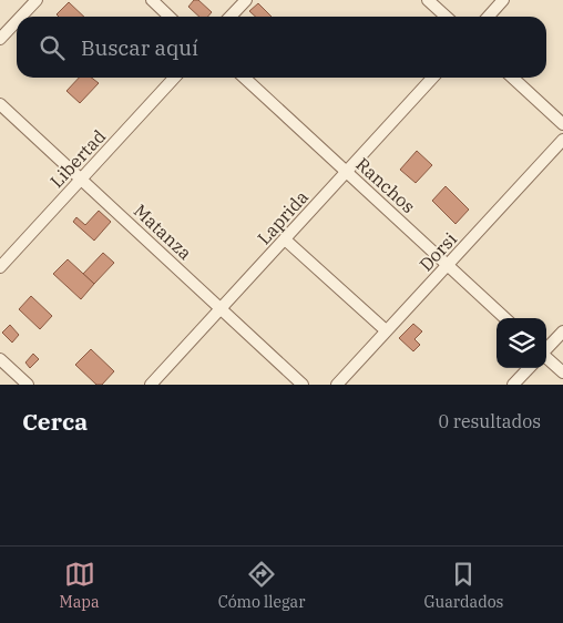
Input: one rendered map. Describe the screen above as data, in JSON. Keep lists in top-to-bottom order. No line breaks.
{"streets":{"street":["Libertad","Ranchos","Laprida","Matanza","Dorsi"]},"crossings":[["Libertad","Matanza"],["Ranchos","Laprida"],["Ranchos","Dorsi"],["Laprida","Matanza"]],"page":{"search":"Buscar aquí","heading":["Cerca","0 resultados"],"nav":["Mapa","Cómo llegar","Guardados"]}}
